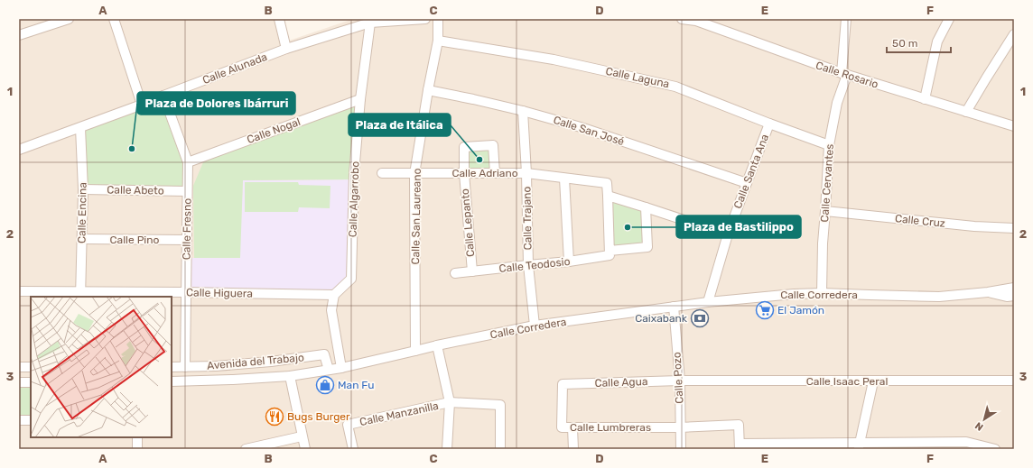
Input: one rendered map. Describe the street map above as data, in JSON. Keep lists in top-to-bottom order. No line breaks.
{"streets":{"street":["Calle Alunada","Calle Rosario","Calle Laguna","Calle Nogal","Calle San José","Calle Santa Ana","Calle Adriano","Calle Cervantes","Calle Abeto","Calle Algarrobo","Calle Encina","Calle San Laureano","Calle Trajano","Calle Cruz","Calle Lepanto","Calle Fresno","Calle Pino","Calle Teodosio","Calle Higuera","Calle Corredera","Avenida del Trabajo","Calle Pozo","Calle Isaac Peral","Calle Agua","Calle Manzanilla","Calle Lumbreras"]},"crossings":[["Calle Alunada","Calle Algarrobo"],["Calle Alunada","Calle Encina"],["Calle Alunada","Calle Fresno"],["Calle Rosario","Calle Cervantes"],["Calle Laguna","Calle Santa Ana"],["Calle Laguna","Calle Cervantes"],["Calle Laguna","Calle San Laureano"],["Calle Nogal","Calle Algarrobo"],["Calle Nogal","Calle Fresno"],["Calle San José","Calle Santa Ana"],["Calle San José","Calle San Laureano"],["Calle San José","Calle Trajano"],["Calle Santa Ana","Calle Corredera"],["Calle Adriano","Calle San Laureano"],["Calle Adriano","Calle Trajano"],["Calle Adriano","Calle Lepanto"],["Calle Cervantes","Calle Cruz"],["Calle Cervantes","Calle Corredera"],["Calle Abeto","Calle Encina"],["Calle Abeto","Calle Fresno"],["Calle Algarrobo","Calle Higuera"],["Calle Encina","Calle Pino"],["Calle Encina","Calle Higuera"],["Calle San Laureano","Avenida del Trabajo"],["Calle Trajano","Calle Teodosio"],["Calle Trajano","Calle Corredera"],["Calle Lepanto","Calle Teodosio"],["Calle Fresno","Calle Pino"],["Calle Fresno","Calle Higuera"],["Calle Fresno","Avenida del Trabajo"],["Calle Corredera","Avenida del Trabajo"],["Calle Corredera","Calle Pozo"],["Calle Pozo","Calle Isaac Peral"],["Calle Pozo","Calle Agua"],["Calle Pozo","Calle Lumbreras"],["Calle Isaac Peral","Calle Agua"],["Calle Agua","Calle Lumbreras"]],"places":{"other":["Plaza de Dolores Ibárruri","Plaza de Itálica","Plaza de Bastilippo"],"supermarket":["El Jamón"],"bank":["Caixabank"],"shop":["Man Fu"],"restaurant":["Bugs Burger"]},"scale_bar":"50 m","north":"bottom left","grid":{"columns":["A","B","C","D","E","F"],"rows":["1","2","3"]}}
